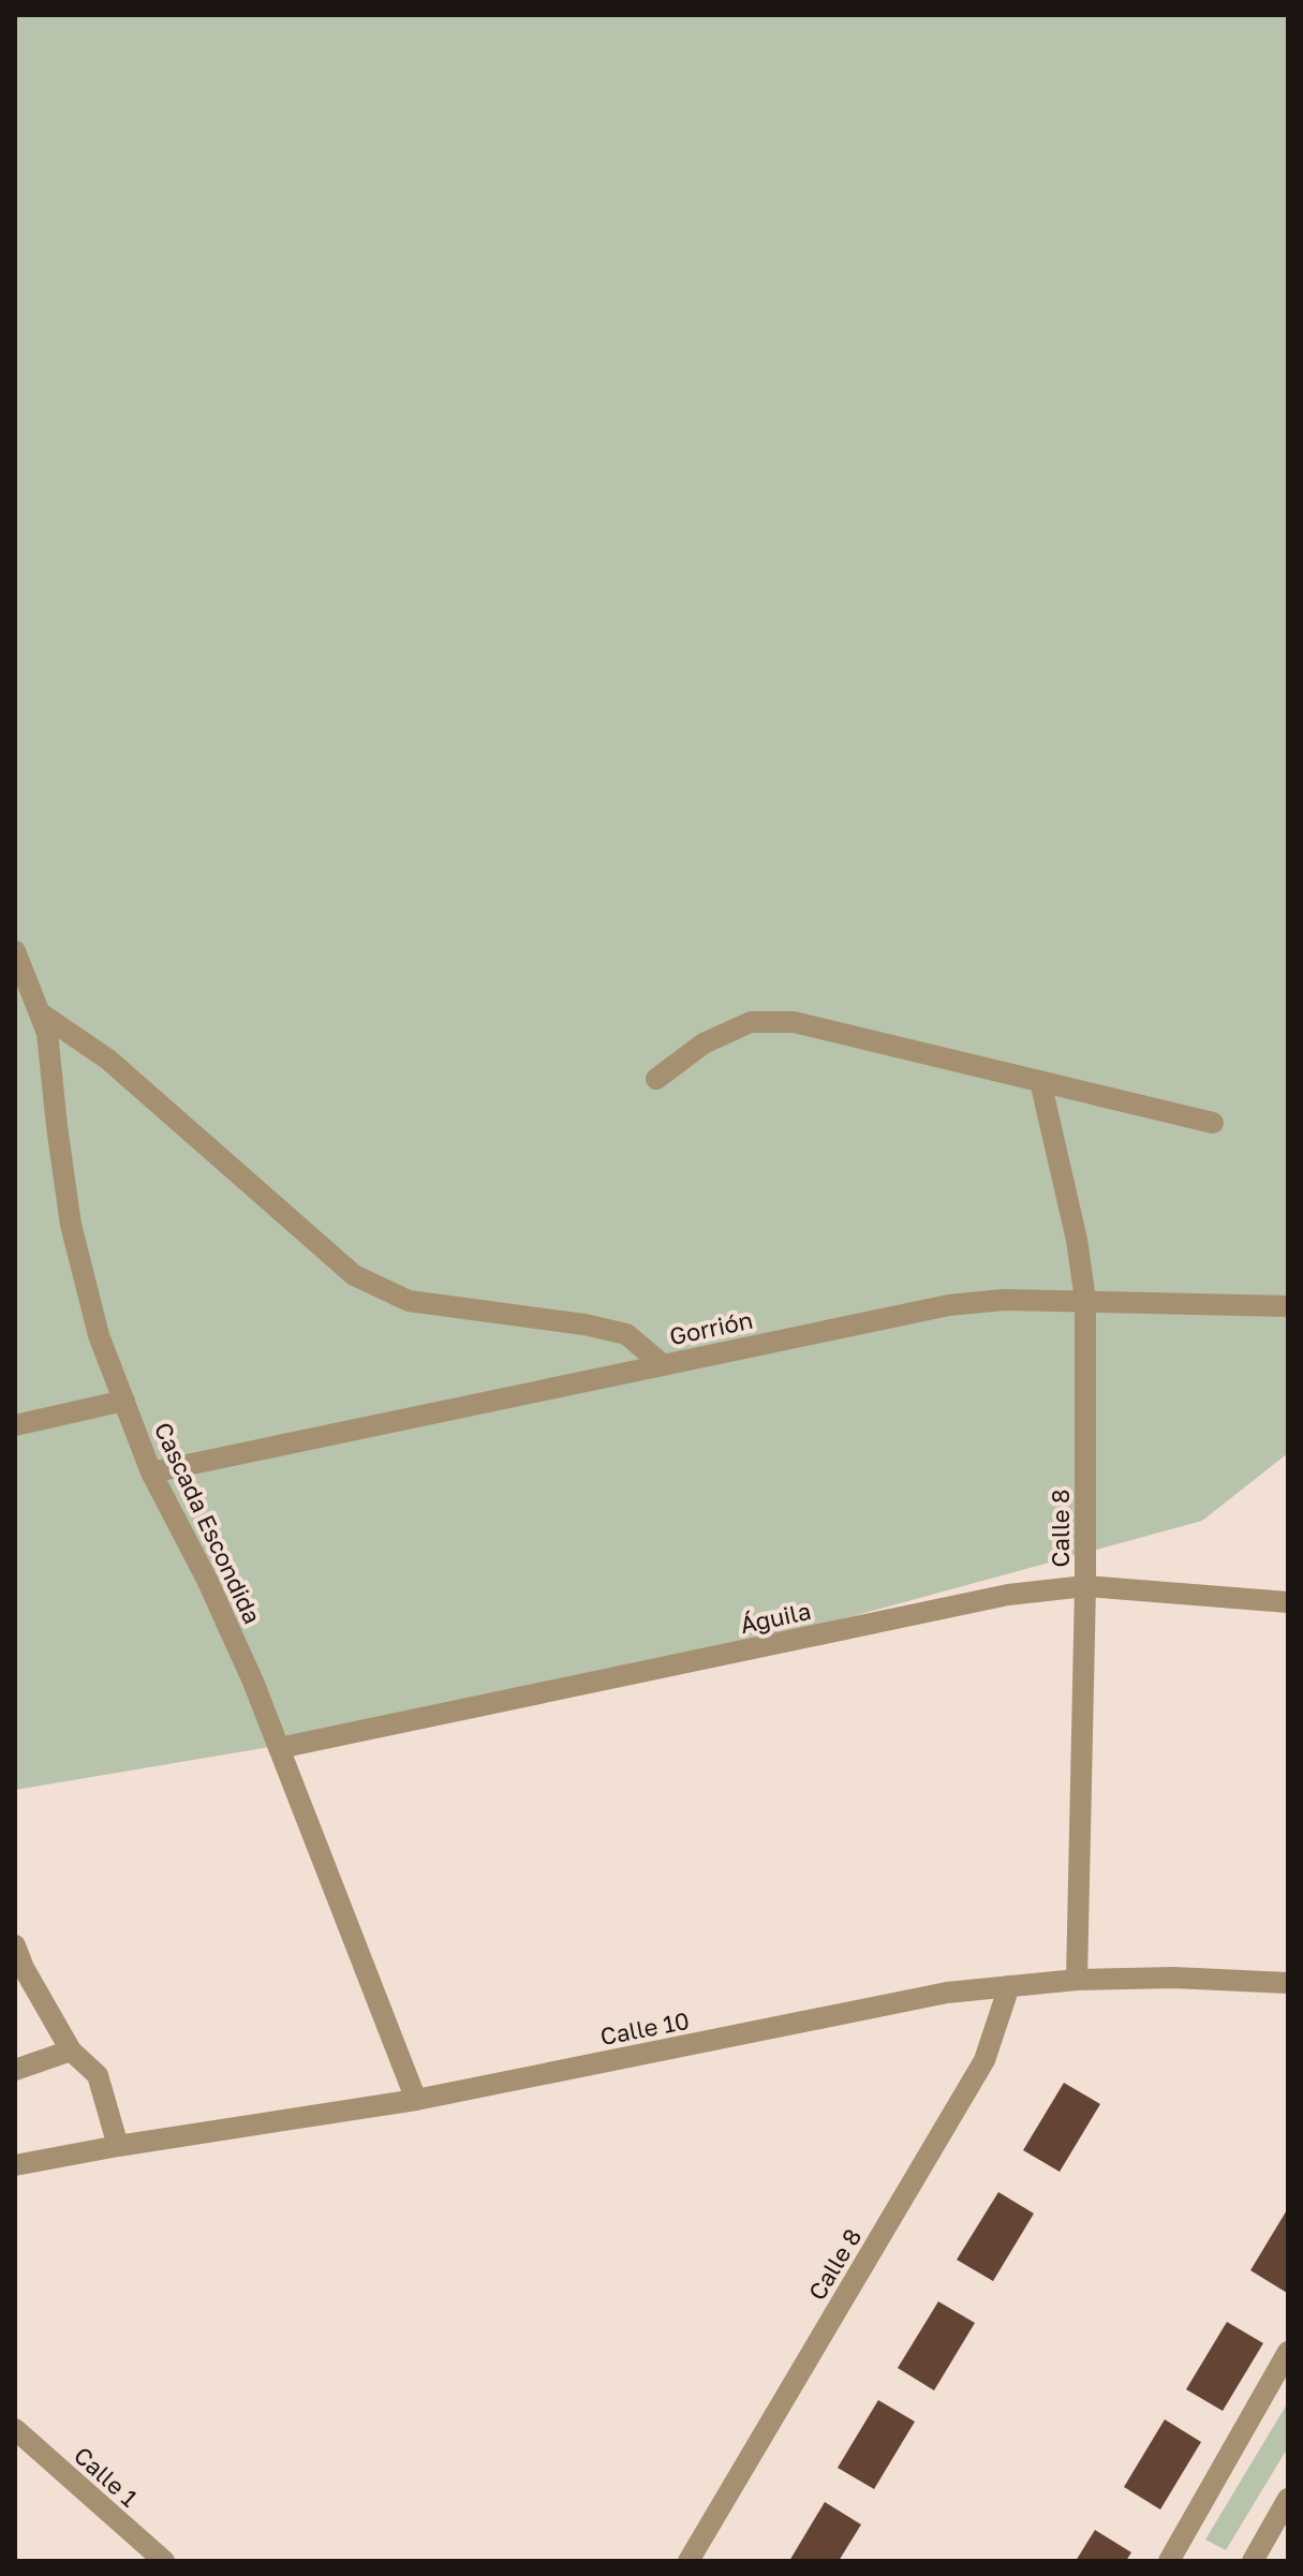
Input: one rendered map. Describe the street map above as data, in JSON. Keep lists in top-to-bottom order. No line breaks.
{"streets":{"street":["Gorrión","Cascada Escondida","Calle 8","Águila","Calle 10","Calle 1"]},"crossings":[["Gorrión","Cascada Escondida"],["Gorrión","Calle 8"],["Cascada Escondida","Águila"],["Cascada Escondida","Calle 10"],["Calle 8","Águila"],["Calle 8","Calle 10"]]}
